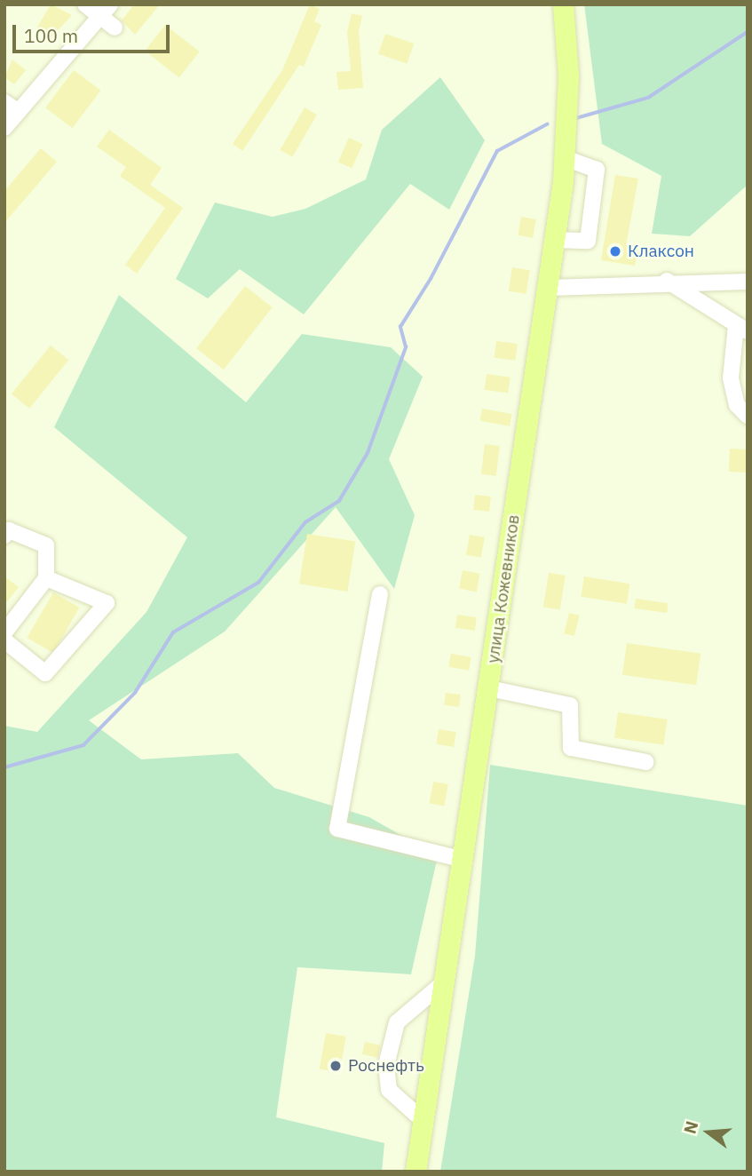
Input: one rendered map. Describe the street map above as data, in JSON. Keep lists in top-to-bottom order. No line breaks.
{"streets":{"main road":["улица Кожевников"]},"places":["Клаксон","Роснефть"],"scale_bar":"100 m","north":"left"}
